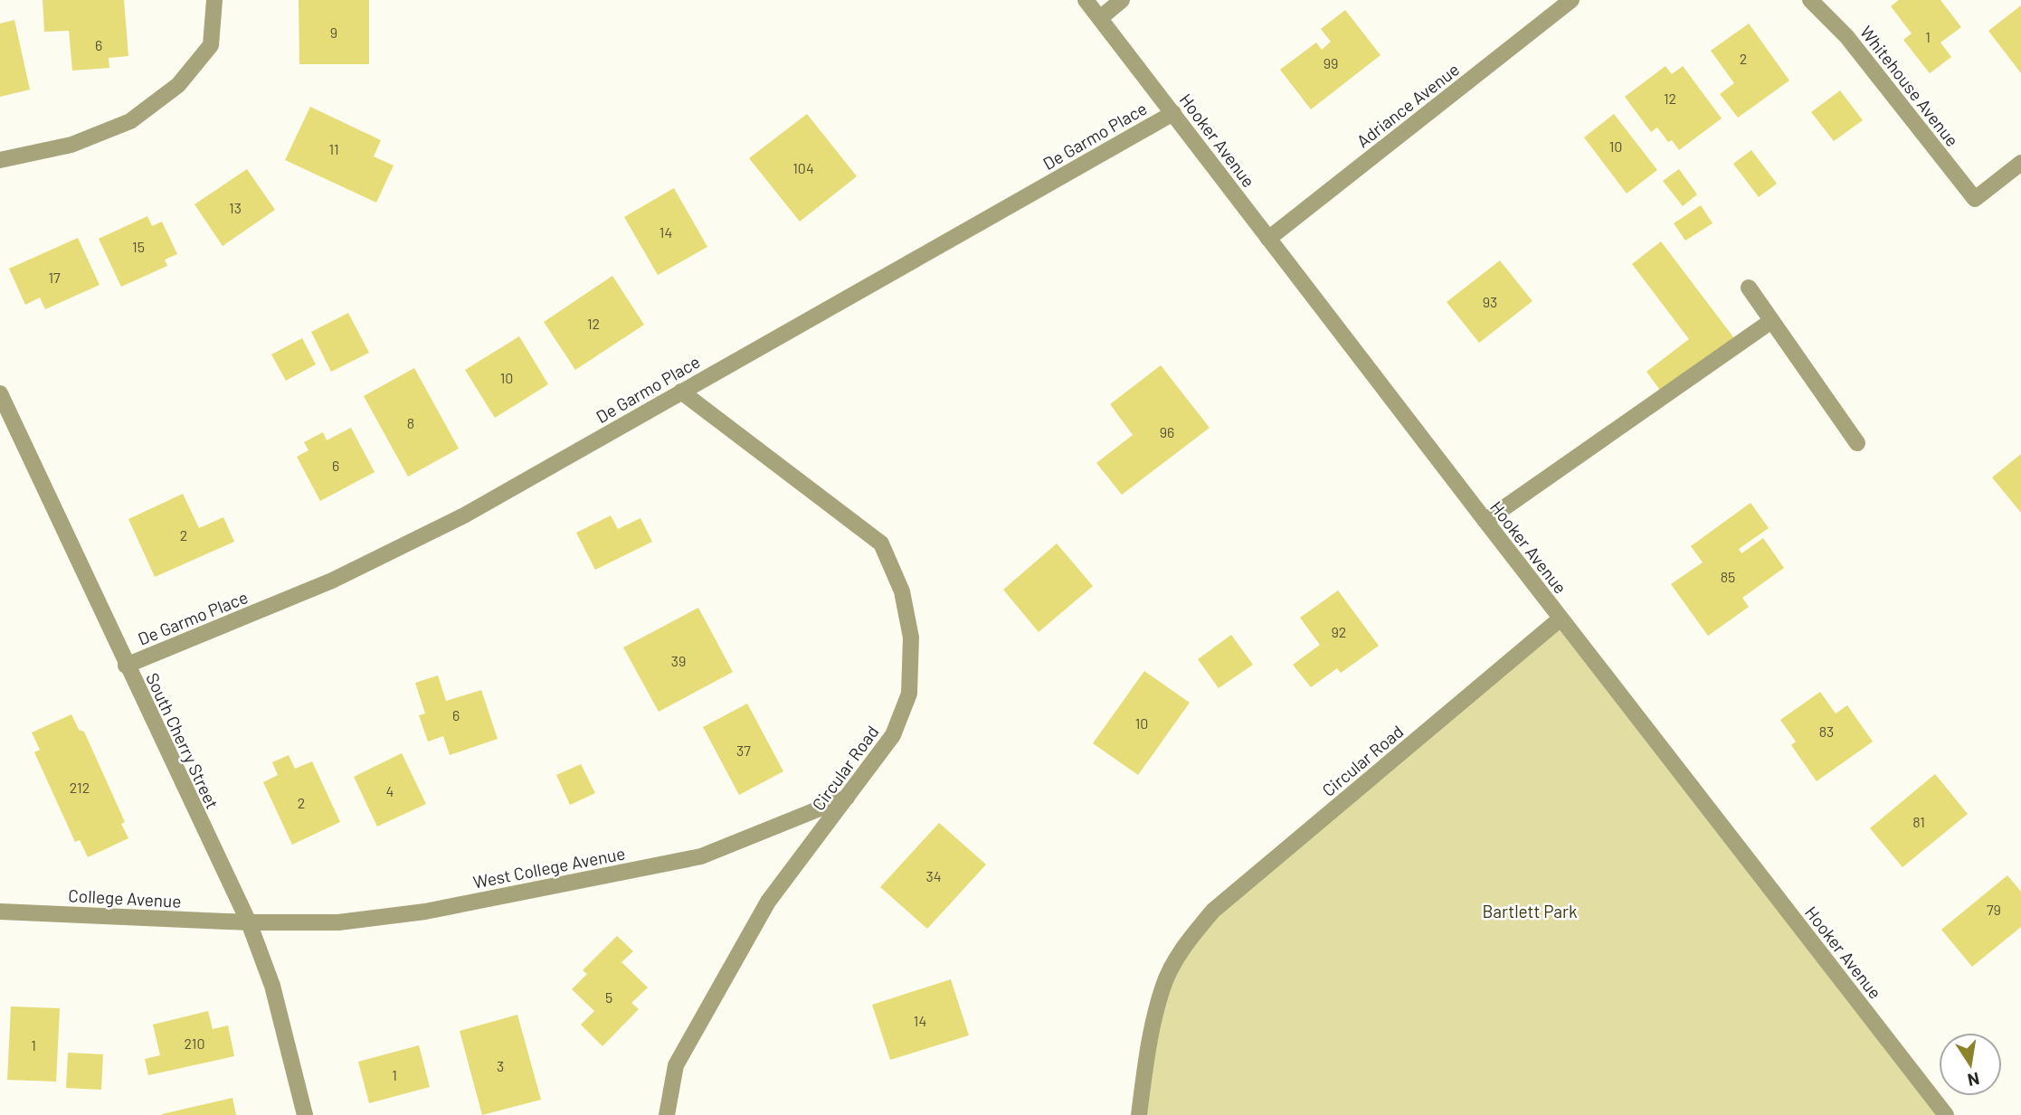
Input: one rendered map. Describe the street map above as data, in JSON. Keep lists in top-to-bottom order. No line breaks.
{"streets":{"street":["Whitehouse Avenue","Adriance Avenue","De Garmo Place","Hooker Avenue","South Cherry Street","Circular Road","West College Avenue","College Avenue"]},"crossings":[["Adriance Avenue","Hooker Avenue"],["De Garmo Place","Hooker Avenue"],["De Garmo Place","South Cherry Street"],["De Garmo Place","Circular Road"],["Hooker Avenue","Circular Road"],["South Cherry Street","West College Avenue"],["South Cherry Street","College Avenue"],["Circular Road","West College Avenue"],["West College Avenue","College Avenue"]],"parks":["Bartlett Park"],"house_numbers":["9","1","6","2","99","12","10","11","104","13","14","15","17","93","12","10","8","96","6","2","85","92","39","6","10","83","37","212","4","2","81","34","79","5","14","210","1","3","1"],"north":"bottom"}
